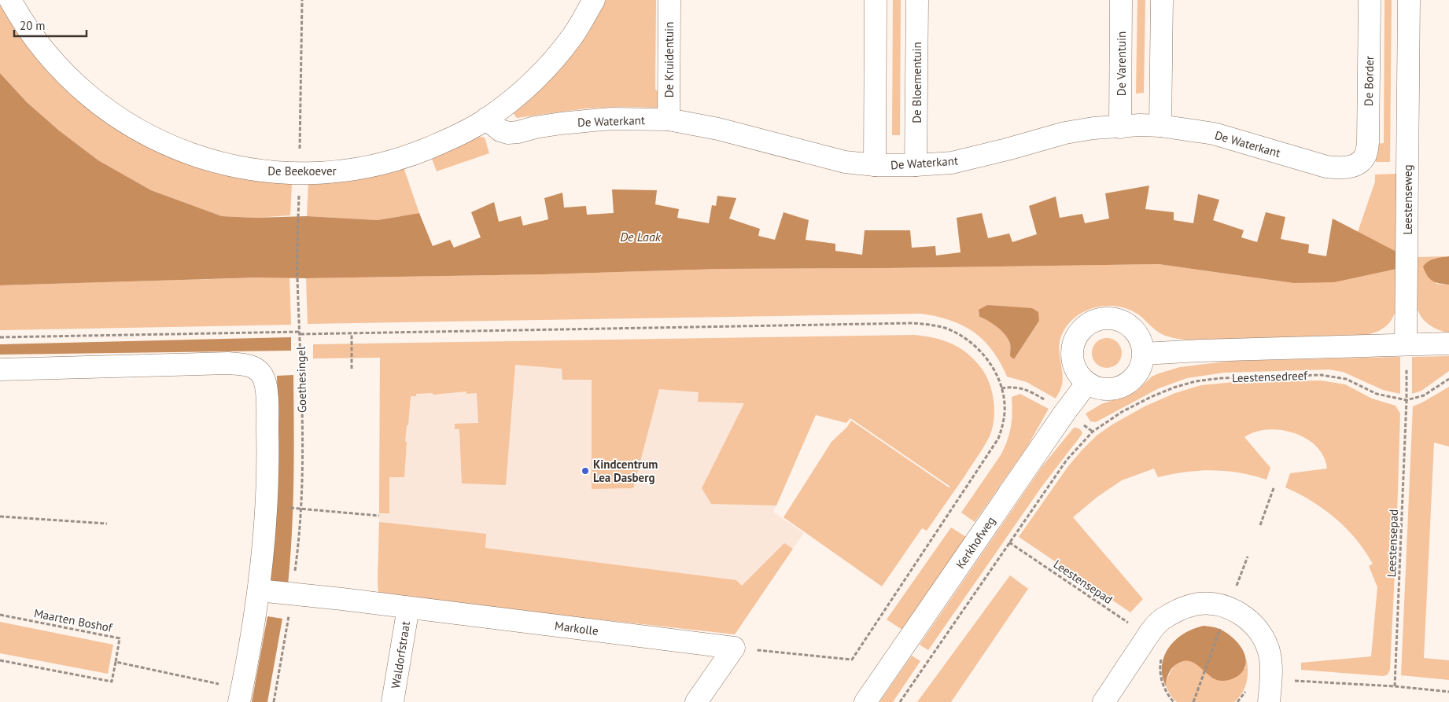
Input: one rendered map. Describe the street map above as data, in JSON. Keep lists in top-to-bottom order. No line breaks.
{"streets":{"street":["De Kruidentuin","De Varentuin","De Border","De Bloementuin","De Waterkant","De Beekoever","Leestenseweg","Kerkhofweg","Markolle","Waldorfstraat"],"path":["Leestensedreef","Goethesingel","Leestensepad","Maarten Boshof"]},"crossings":[["De Kruidentuin","De Waterkant"],["De Varentuin","De Waterkant"],["De Border","De Waterkant"],["De Bloementuin","De Waterkant"],["De Waterkant","De Beekoever"],["Leestensedreef","Leestensepad"],["Goethesingel","Markolle"],["Markolle","Waldorfstraat"]],"water":["De Laak"],"places":["Kindcentrum Lea Dasberg"],"scale_bar":"20 m"}
